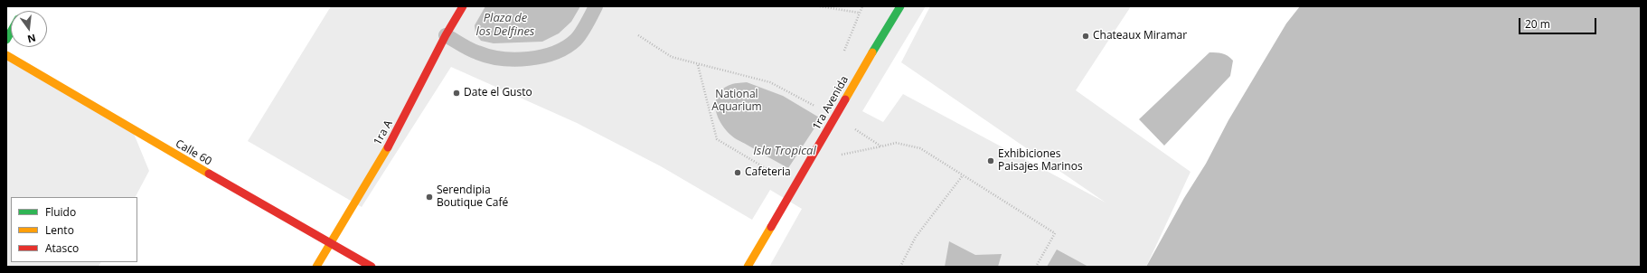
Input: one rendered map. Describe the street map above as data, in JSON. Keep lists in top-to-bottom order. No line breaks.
{"streets":{"street":["1ra Avenida","1ra A","Calle 60"]},"crossings":[["1ra A","Calle 60"]],"water":["Plaza de los Delfines","Isla Tropical"],"parks":["National Aquarium"],"places":["Chateaux Miramar","Date el Gusto","Exhibiciones Paisajes Marinos","Cafeteria","Serendipia Boutique Café"],"legend":["Fluido","Lento","Atasco"],"scale_bar":"20 m","north":"bottom"}
